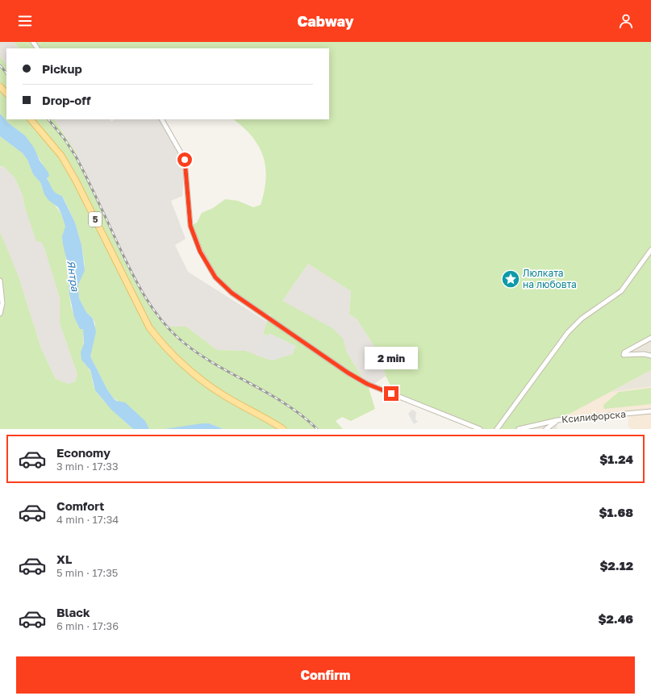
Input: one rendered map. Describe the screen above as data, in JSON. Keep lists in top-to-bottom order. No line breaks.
{"streets":{"main road":["5"],"street":["Ксилифорска"]},"water":["Янтра"],"places":{"place":["Люлката на любовта"]},"page":{"header":"Cabway","banner":["Pickup","Drop-off"],"bubble":"2 min","list":[{"name":"Economy","note":"3 min · 17:33","value":"$1.24"},{"name":"Comfort","note":"4 min · 17:34","value":"$1.68"},{"name":"XL","note":"5 min · 17:35","value":"$2.12"},{"name":"Black","note":"6 min · 17:36","value":"$2.46"}],"buttons":"Confirm"}}
